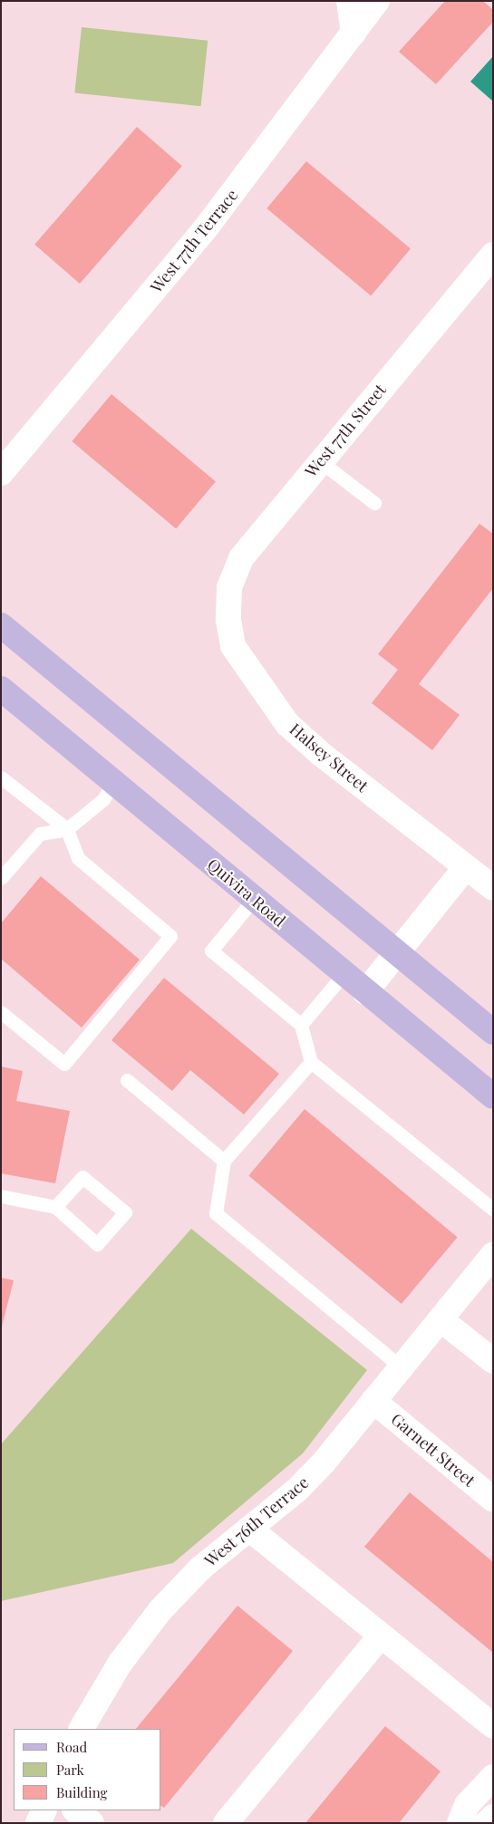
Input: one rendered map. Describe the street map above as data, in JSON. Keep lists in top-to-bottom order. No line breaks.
{"streets":{"main road":["Quivira Road"],"street":["West 77th Terrace","West 77th Street","Halsey Street","Garnett Street","West 76th Terrace"]},"crossings":[["West 77th Street","Halsey Street"],["Garnett Street","West 76th Terrace"]],"legend":["Road","Park","Building"]}
